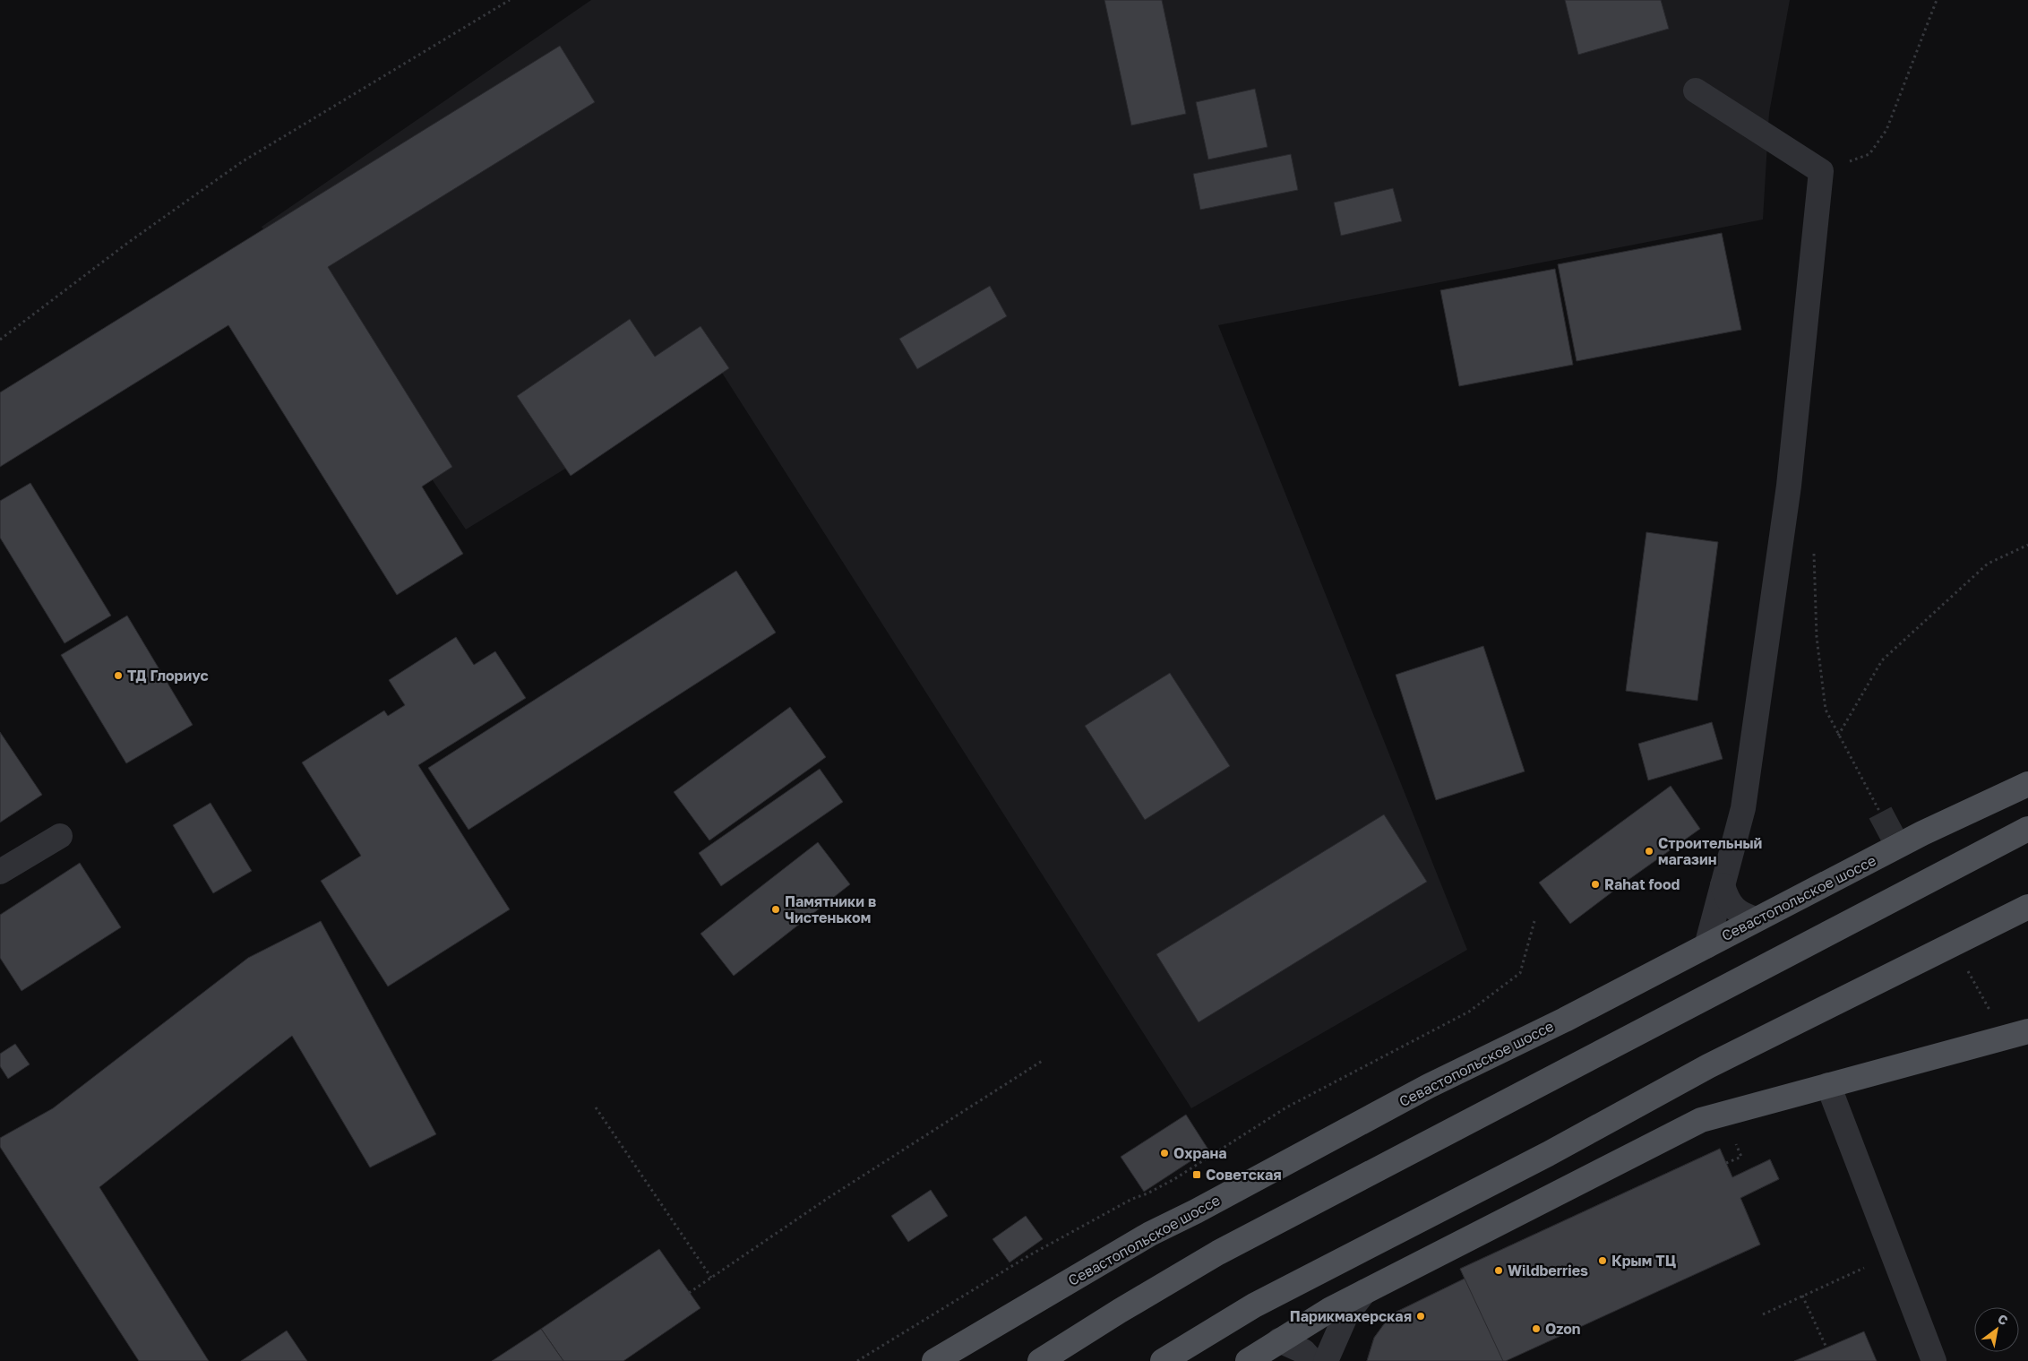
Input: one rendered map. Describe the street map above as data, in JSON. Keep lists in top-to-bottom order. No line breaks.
{"streets":{"main road":["Севастопольское шоссе"]},"places":{"other":["ТД Глориус","Строительный магазин","Rahat food","Памятники в Чистеньком","Охрана","Крым ТЦ","Wildberries","Парикмахерская","Ozon"],"transit":["Советская"]},"north":"top right"}
